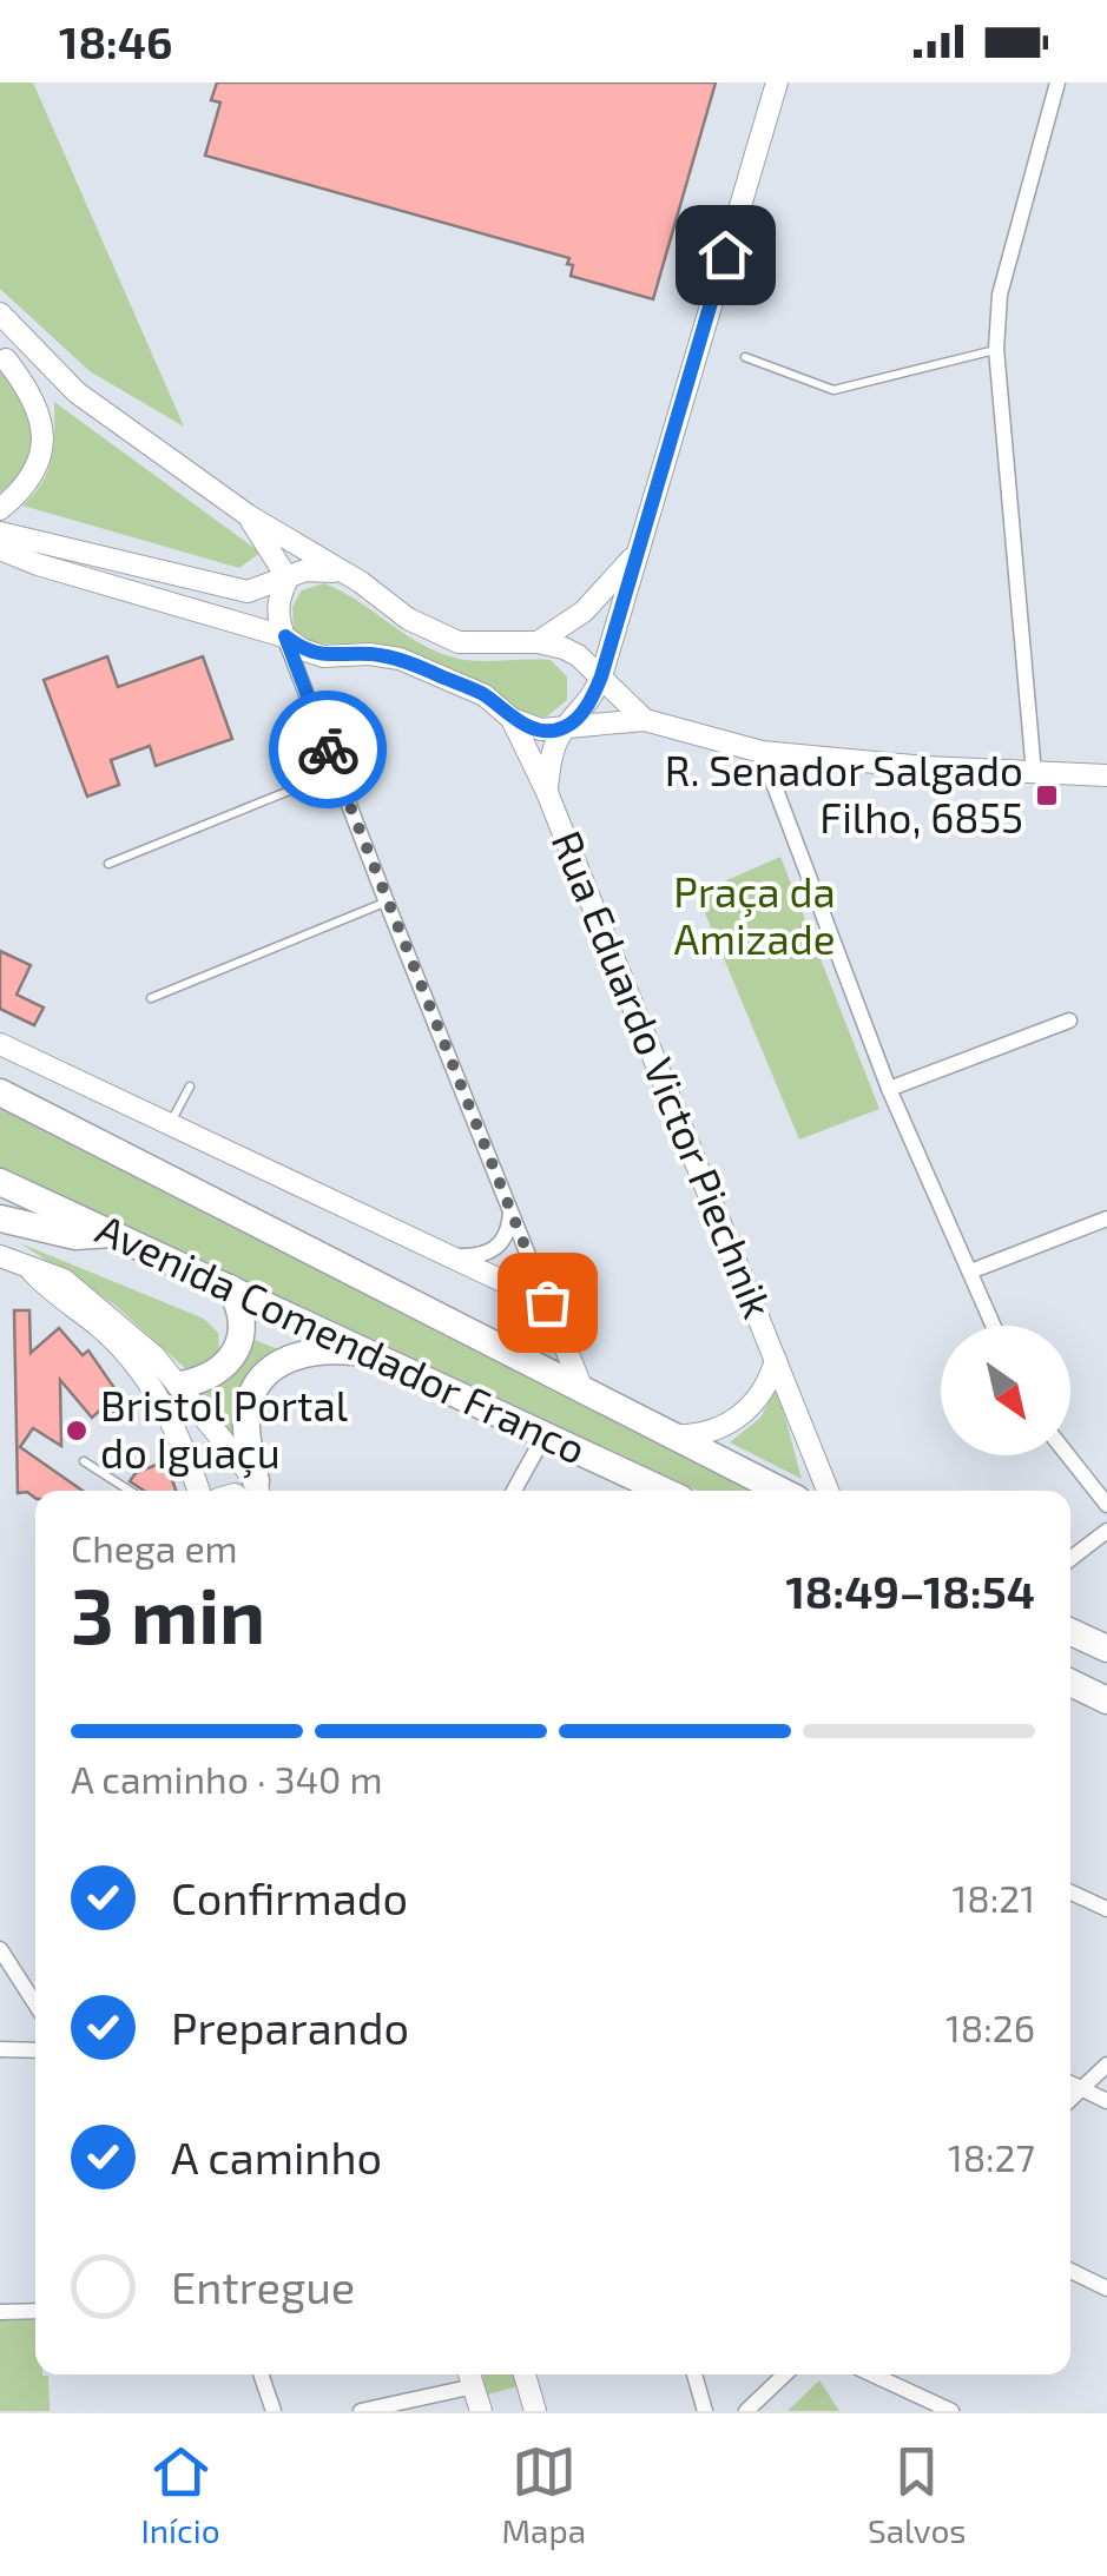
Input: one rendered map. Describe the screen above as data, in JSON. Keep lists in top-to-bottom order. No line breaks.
{"streets":{"highway":["Avenida Comendador Franco"],"main road":["Rua Eduardo Victor Piechnik"]},"crossings":[["Rua Eduardo Victor Piechnik","Avenida Comendador Franco"]],"parks":["Praça da Amizade"],"places":{"transit":["R. Senador Salgado Filho, 6855"],"other":["Bristol Portal do Iguaçu"]},"north":"bottom right","page":{"status":"18:46","heading":["3 min","Chega em","18:49–18:54"],"bar":"A caminho · 340 m","list":[["Confirmado","18:21"],["Preparando","18:26"],["A caminho","18:27"],"Entregue"],"tabs":["Início","Mapa","Salvos"]}}
